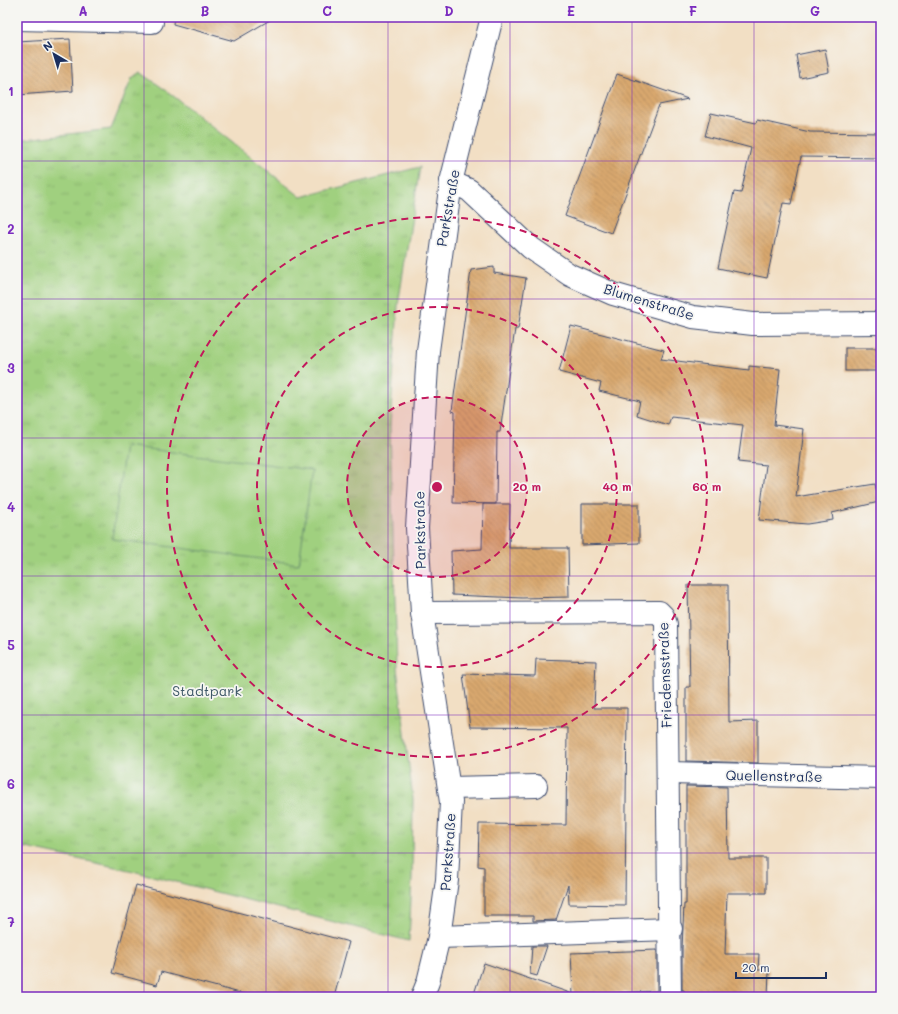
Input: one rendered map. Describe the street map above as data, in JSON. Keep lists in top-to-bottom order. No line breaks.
{"streets":{"street":["Parkstraße","Blumenstraße","Friedensstraße","Quellenstraße"]},"crossings":[["Parkstraße","Blumenstraße"],["Parkstraße","Friedensstraße"],["Friedensstraße","Quellenstraße"]],"parks":["Stadtpark"],"scale_bar":"20 m","north":"top left","grid":{"columns":["A","B","C","D","E","F","G"],"rows":["1","2","3","4","5","6","7"]},"rings":["20 m","40 m","60 m"]}
